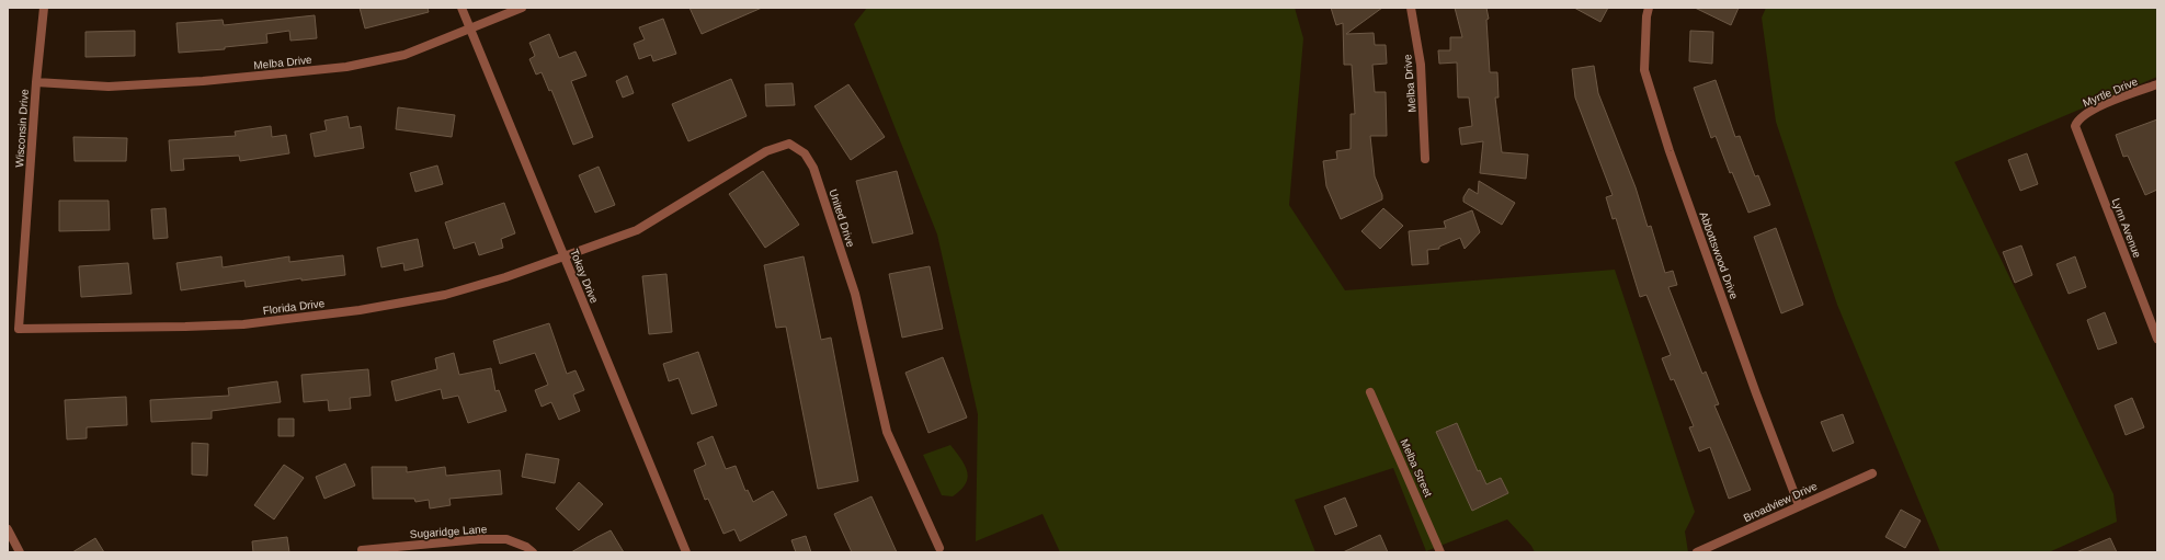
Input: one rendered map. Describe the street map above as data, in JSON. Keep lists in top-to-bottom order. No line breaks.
{"streets":{"street":["Melba Drive","Myrtle Drive","Wisconsin Drive","United Drive","Lynn Avenue","Abbottswood Drive","Tokay Drive","Florida Drive","Melba Street","Broadview Drive","Sugaridge Lane"]},"crossings":[["Melba Drive","Wisconsin Drive"],["Melba Drive","Tokay Drive"],["Myrtle Drive","Lynn Avenue"],["Wisconsin Drive","Florida Drive"],["United Drive","Tokay Drive"],["United Drive","Florida Drive"],["Abbottswood Drive","Broadview Drive"],["Tokay Drive","Florida Drive"]]}
